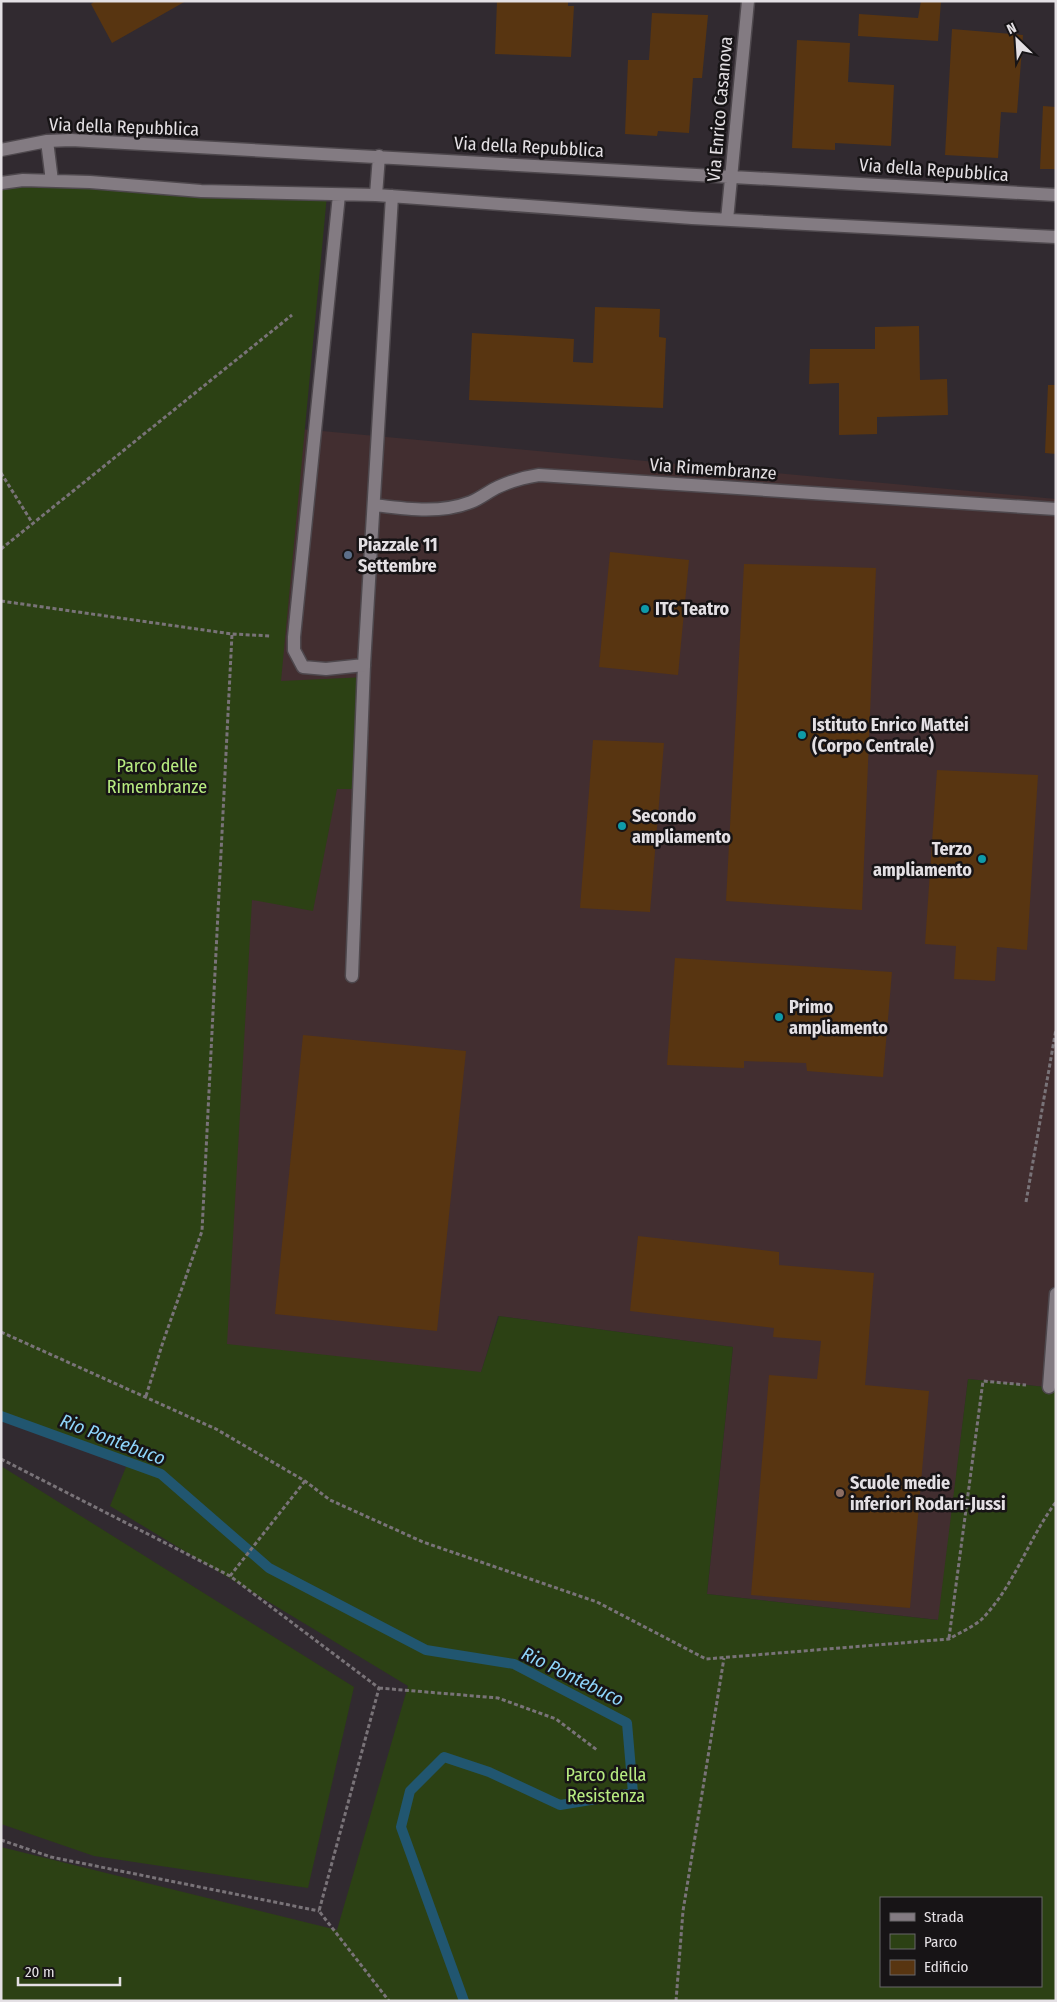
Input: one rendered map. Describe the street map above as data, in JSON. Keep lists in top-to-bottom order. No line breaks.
{"streets":{"street":["Via Enrico Casanova","Via della Repubblica","Via Rimembranze"]},"crossings":[["Via Enrico Casanova","Via della Repubblica"]],"water":["Rio Pontebuco"],"parks":["Parco delle Rimembranze","Parco della Resistenza"],"places":["Piazzale 11 Settembre","ITC Teatro","Istituto Enrico Mattei (Corpo Centrale)","Secondo ampliamento","Terzo ampliamento","Primo ampliamento","Scuole medie inferiori Rodari-Jussi"],"legend":["Strada","Parco","Edificio"],"scale_bar":"20 m","north":"top left"}
